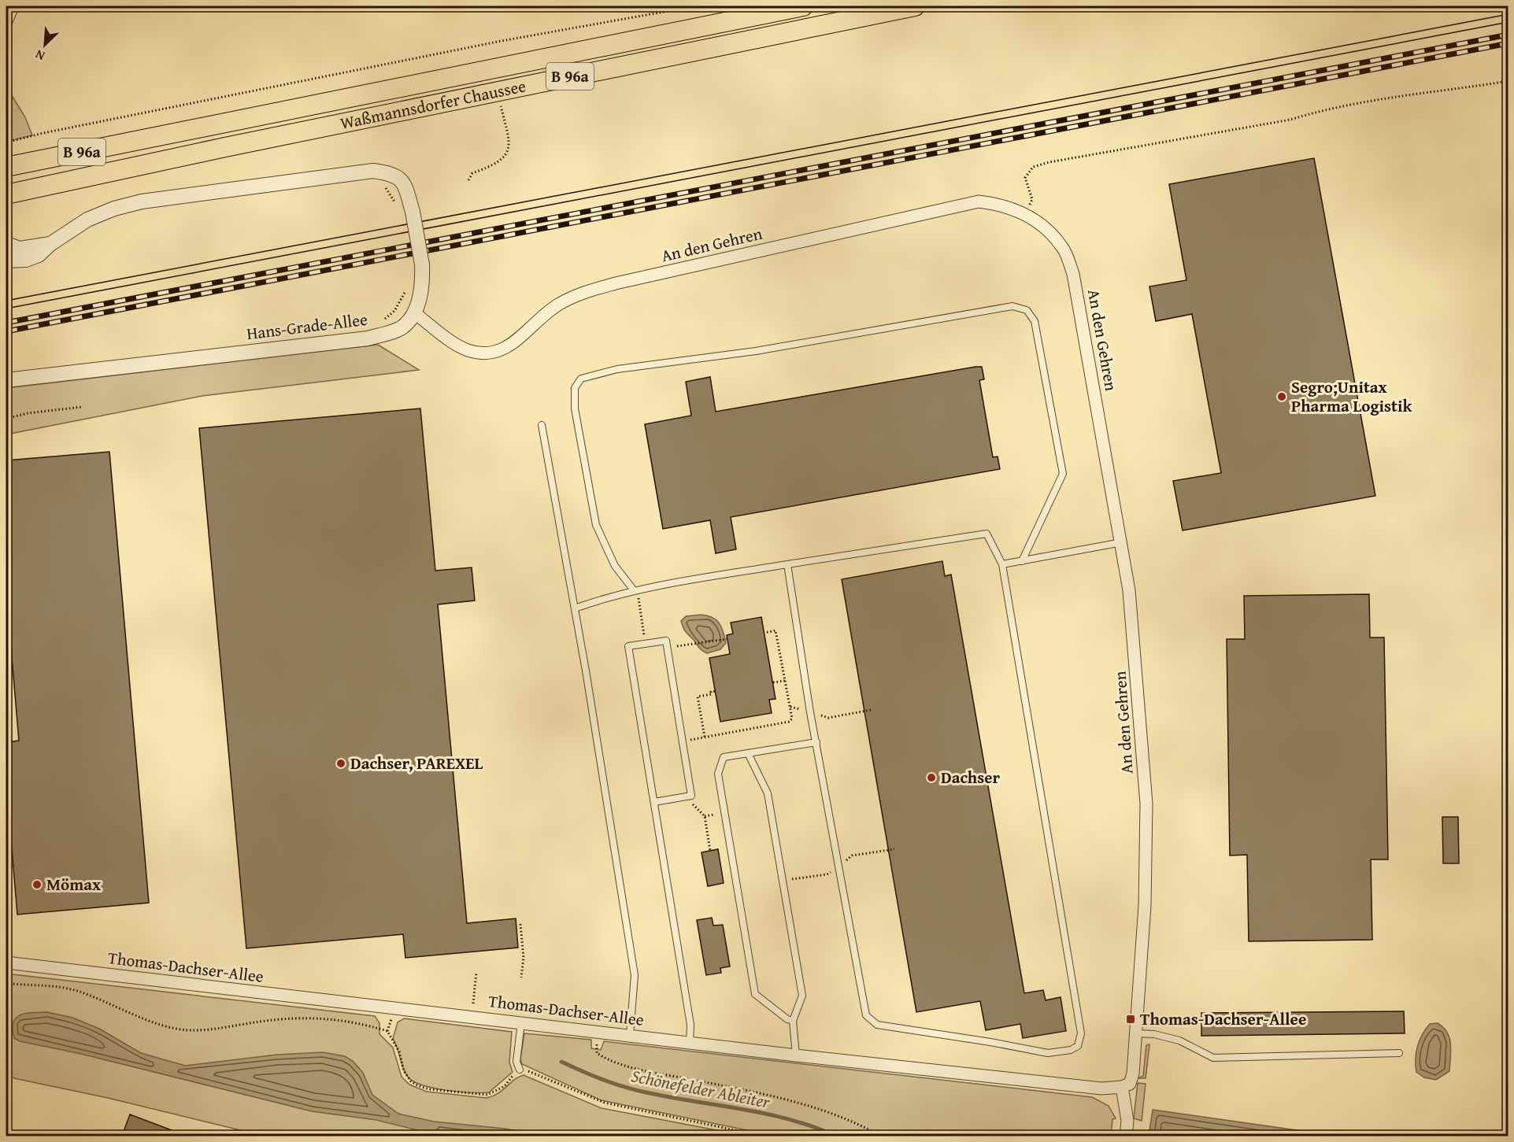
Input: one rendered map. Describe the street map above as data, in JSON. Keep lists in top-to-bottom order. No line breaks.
{"streets":{"main road":["B 96a","Waßmannsdorfer Chaussee"],"street":["An den Gehren","Hans-Grade-Allee","Thomas-Dachser-Allee"]},"crossings":[["An den Gehren","Hans-Grade-Allee"],["An den Gehren","Thomas-Dachser-Allee"]],"water":["Schönefelder Ableiter"],"places":{"other":["Segro;Unitax Pharma Logistik","Dachser, PAREXEL","Dachser","Mömax"],"transit":["Thomas-Dachser-Allee"]},"north":"bottom left"}
